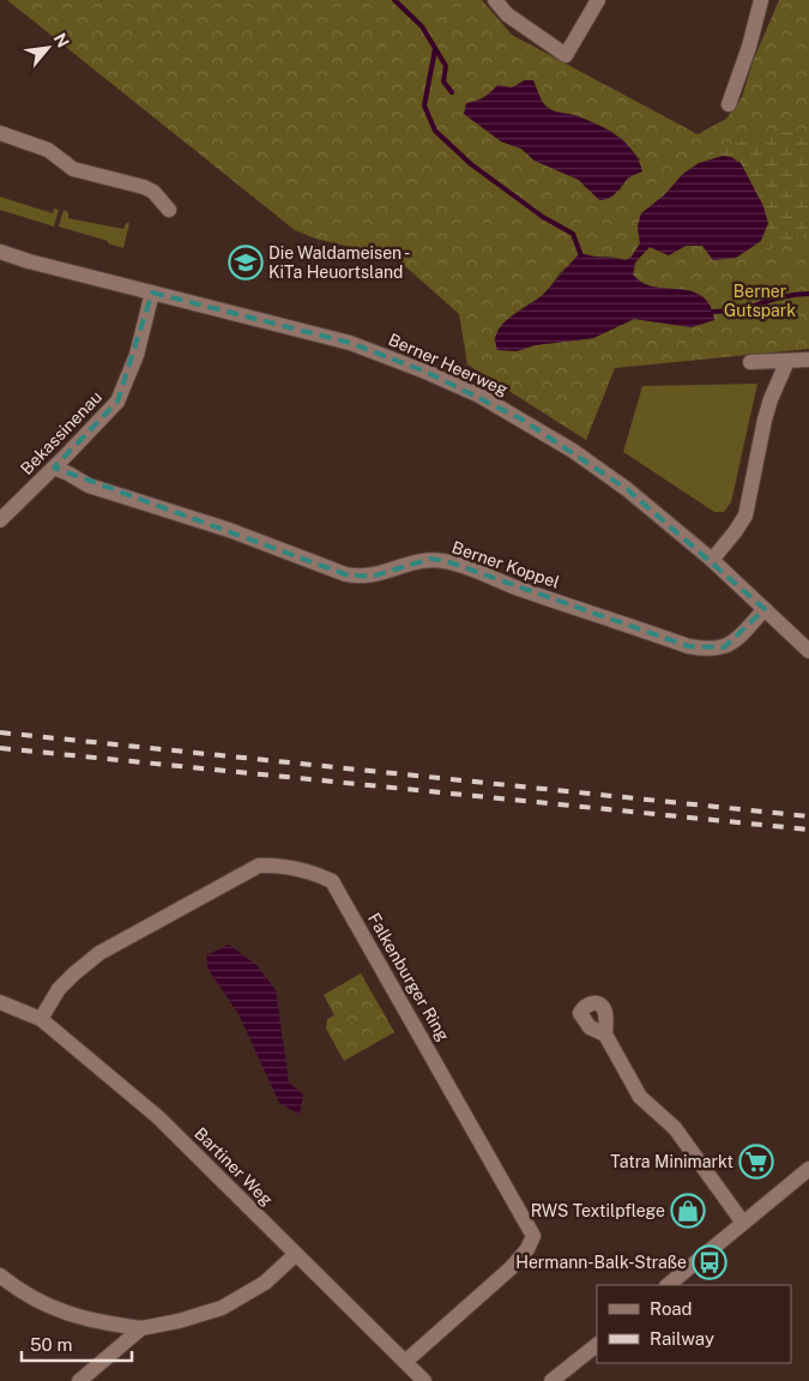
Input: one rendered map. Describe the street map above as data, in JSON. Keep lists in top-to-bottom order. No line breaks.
{"streets":{"street":["Berner Heerweg","Bekassinenau","Berner Koppel","Falkenburger Ring","Bartiner Weg"]},"crossings":[["Berner Heerweg","Bekassinenau"],["Berner Heerweg","Berner Koppel"],["Bekassinenau","Berner Koppel"],["Falkenburger Ring","Bartiner Weg"]],"parks":["Berner Gutspark"],"places":{"school or university":["Die Waldameisen - KiTa Heuortsland"],"supermarket":["Tatra Minimarkt"],"shop":["RWS Textilpflege"],"bus stop":["Hermann-Balk-Straße"]},"legend":["Road","Railway"],"scale_bar":"50 m","north":"top right"}
